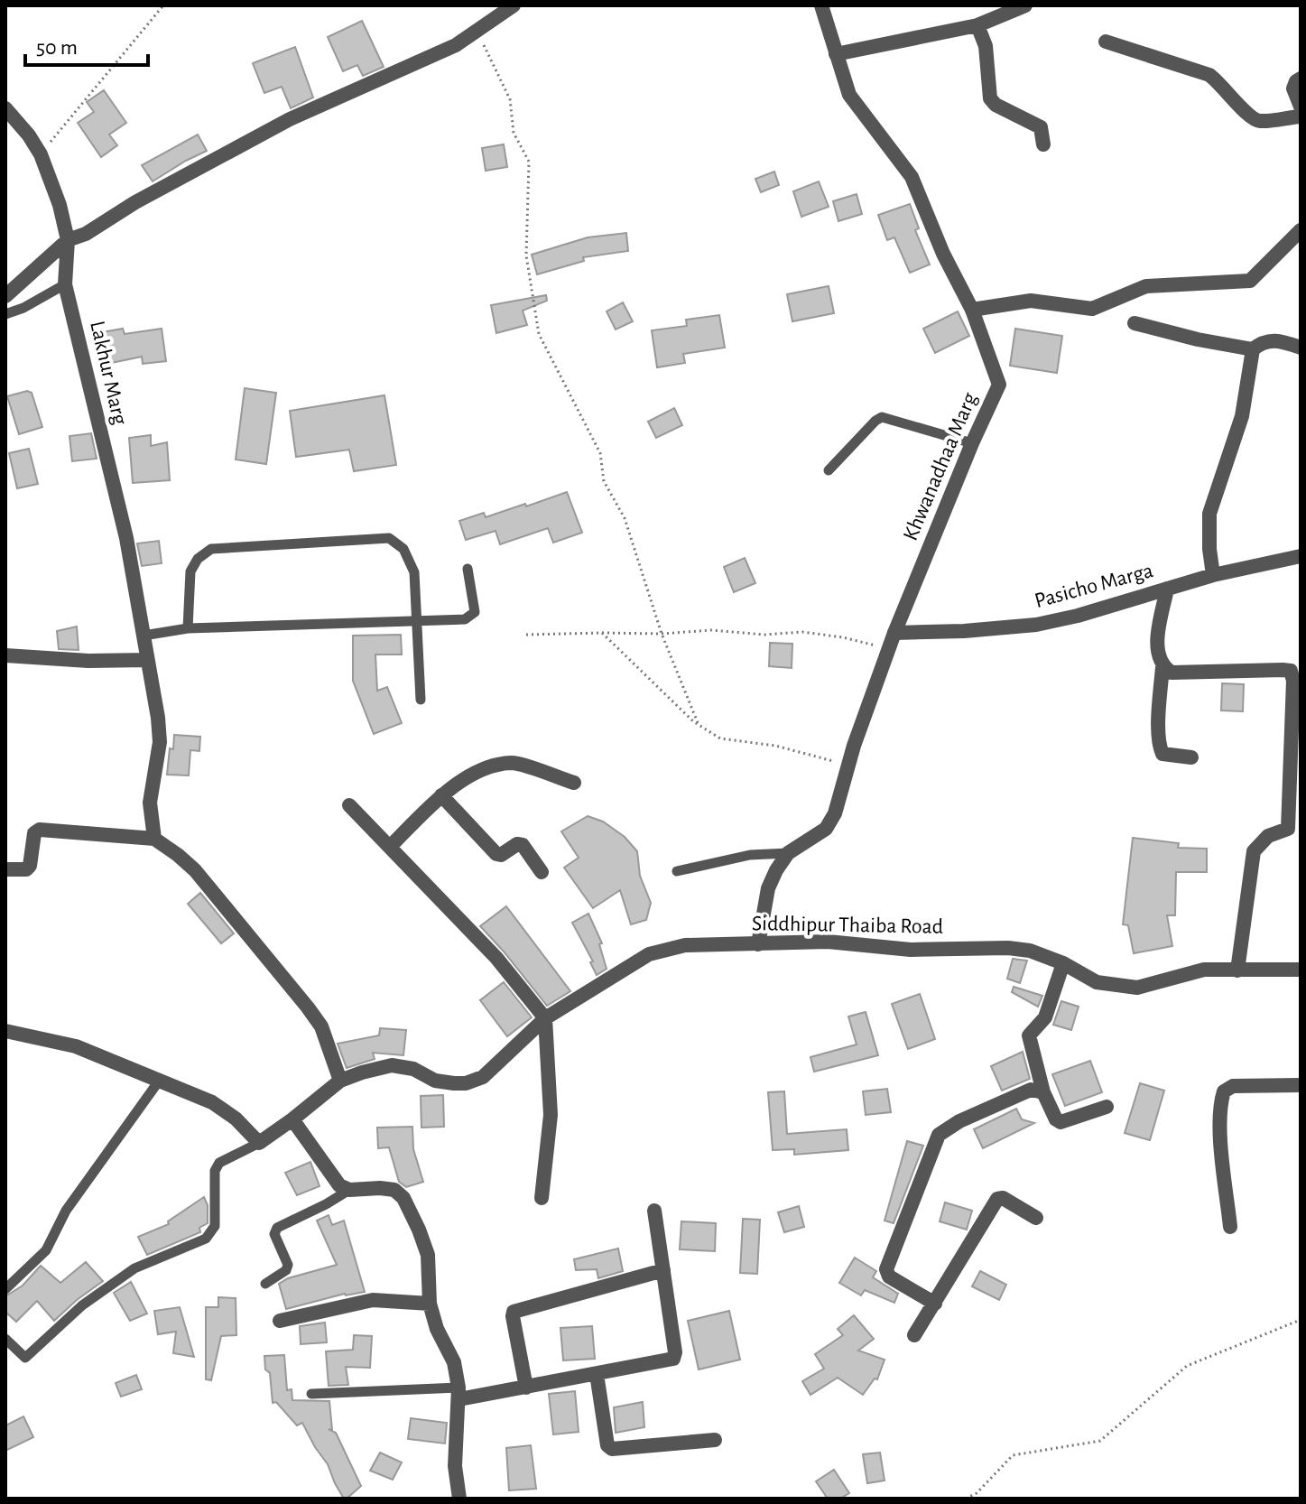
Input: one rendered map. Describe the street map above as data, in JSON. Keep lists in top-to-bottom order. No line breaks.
{"streets":{"street":["Lakhur Marg","Khwanadhaa Marg","Pasicho Marga","Siddhipur Thaiba Road"]},"crossings":[["Khwanadhaa Marg","Pasicho Marga"],["Khwanadhaa Marg","Siddhipur Thaiba Road"]],"scale_bar":"50 m"}
